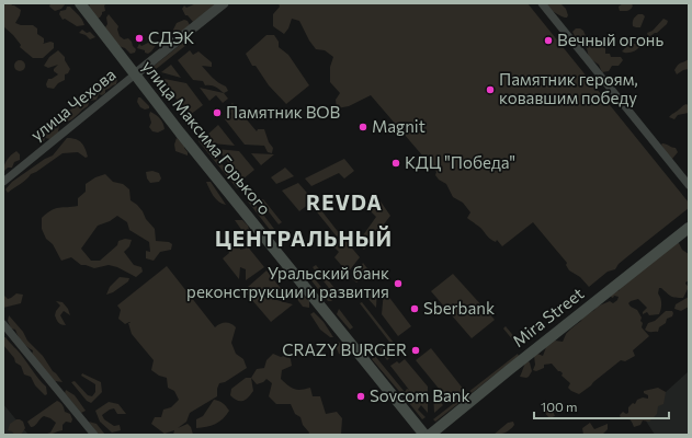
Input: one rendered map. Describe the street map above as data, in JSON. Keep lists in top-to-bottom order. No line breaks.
{"streets":{"main road":["улица Максима Горького","Mira Street"],"street":["улица Чехова"]},"crossings":[["улица Чехова","улица Максима Горького"]],"districts":["REVDA","ЦЕНТРАЛЬНЫЙ"],"places":["СДЭК","Вечный огонь","Памятник героям, ковавшим победу","Памятник ВОВ","Magnit","КДЦ \"Победа\"","Уральский банк реконструкции и развития","Sberbank","CRAZY BURGER","Sovcom Bank"],"scale_bar":"100 m"}
